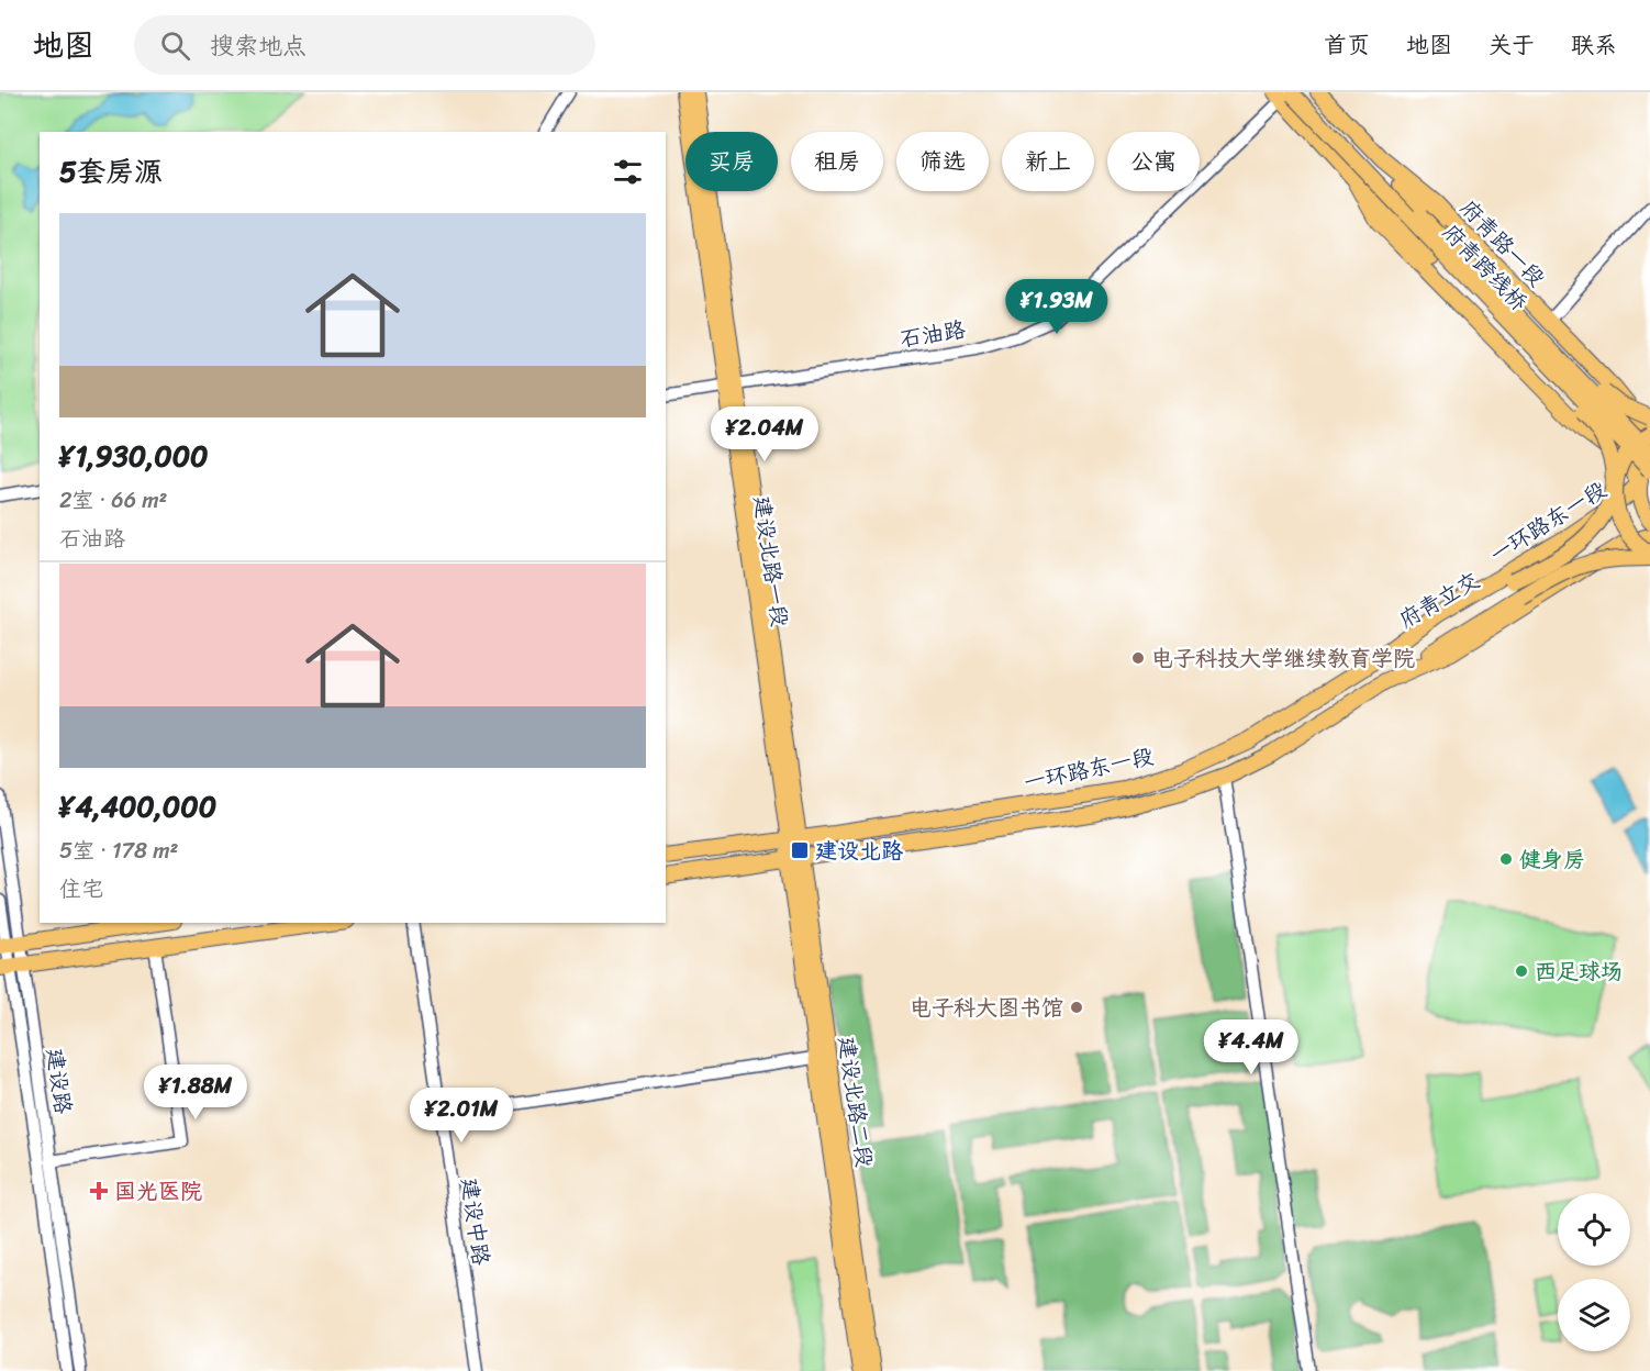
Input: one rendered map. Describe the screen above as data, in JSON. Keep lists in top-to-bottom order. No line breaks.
{"streets":{"main road":["府青路一段","府青跨线桥","一环路东一段","建设北路一段","府青立交","建设北路二段"],"street":["石油路","建设路","建设中路"]},"crossings":[["府青跨线桥","石油路"],["石油路","建设北路一段"],["一环路东一段","建设北路一段"],["一环路东一段","府青立交"],["一环路东一段","建设北路二段"],["建设北路一段","建设北路二段"]],"places":{"other":["电子科技大学继续教育学院","健身房","西足球场","电子科大图书馆"],"transit":["建设北路"],"health":["国光医院"]},"page":{"header":"地图","search":"搜索地点","nav":["首页","地图","关于","联系"],"chip":["买房","租房","筛选","新上","公寓"],"heading":"5套房源","list":[{"name":"¥1,930,000","note":"2室 · 66 m² · 石油路"},{"name":"¥4,400,000","note":"5室 · 178 m² · 住宅"}],"price":["¥1.93M","¥2.04M","¥4.4M","¥1.88M","¥2.01M"]}}
